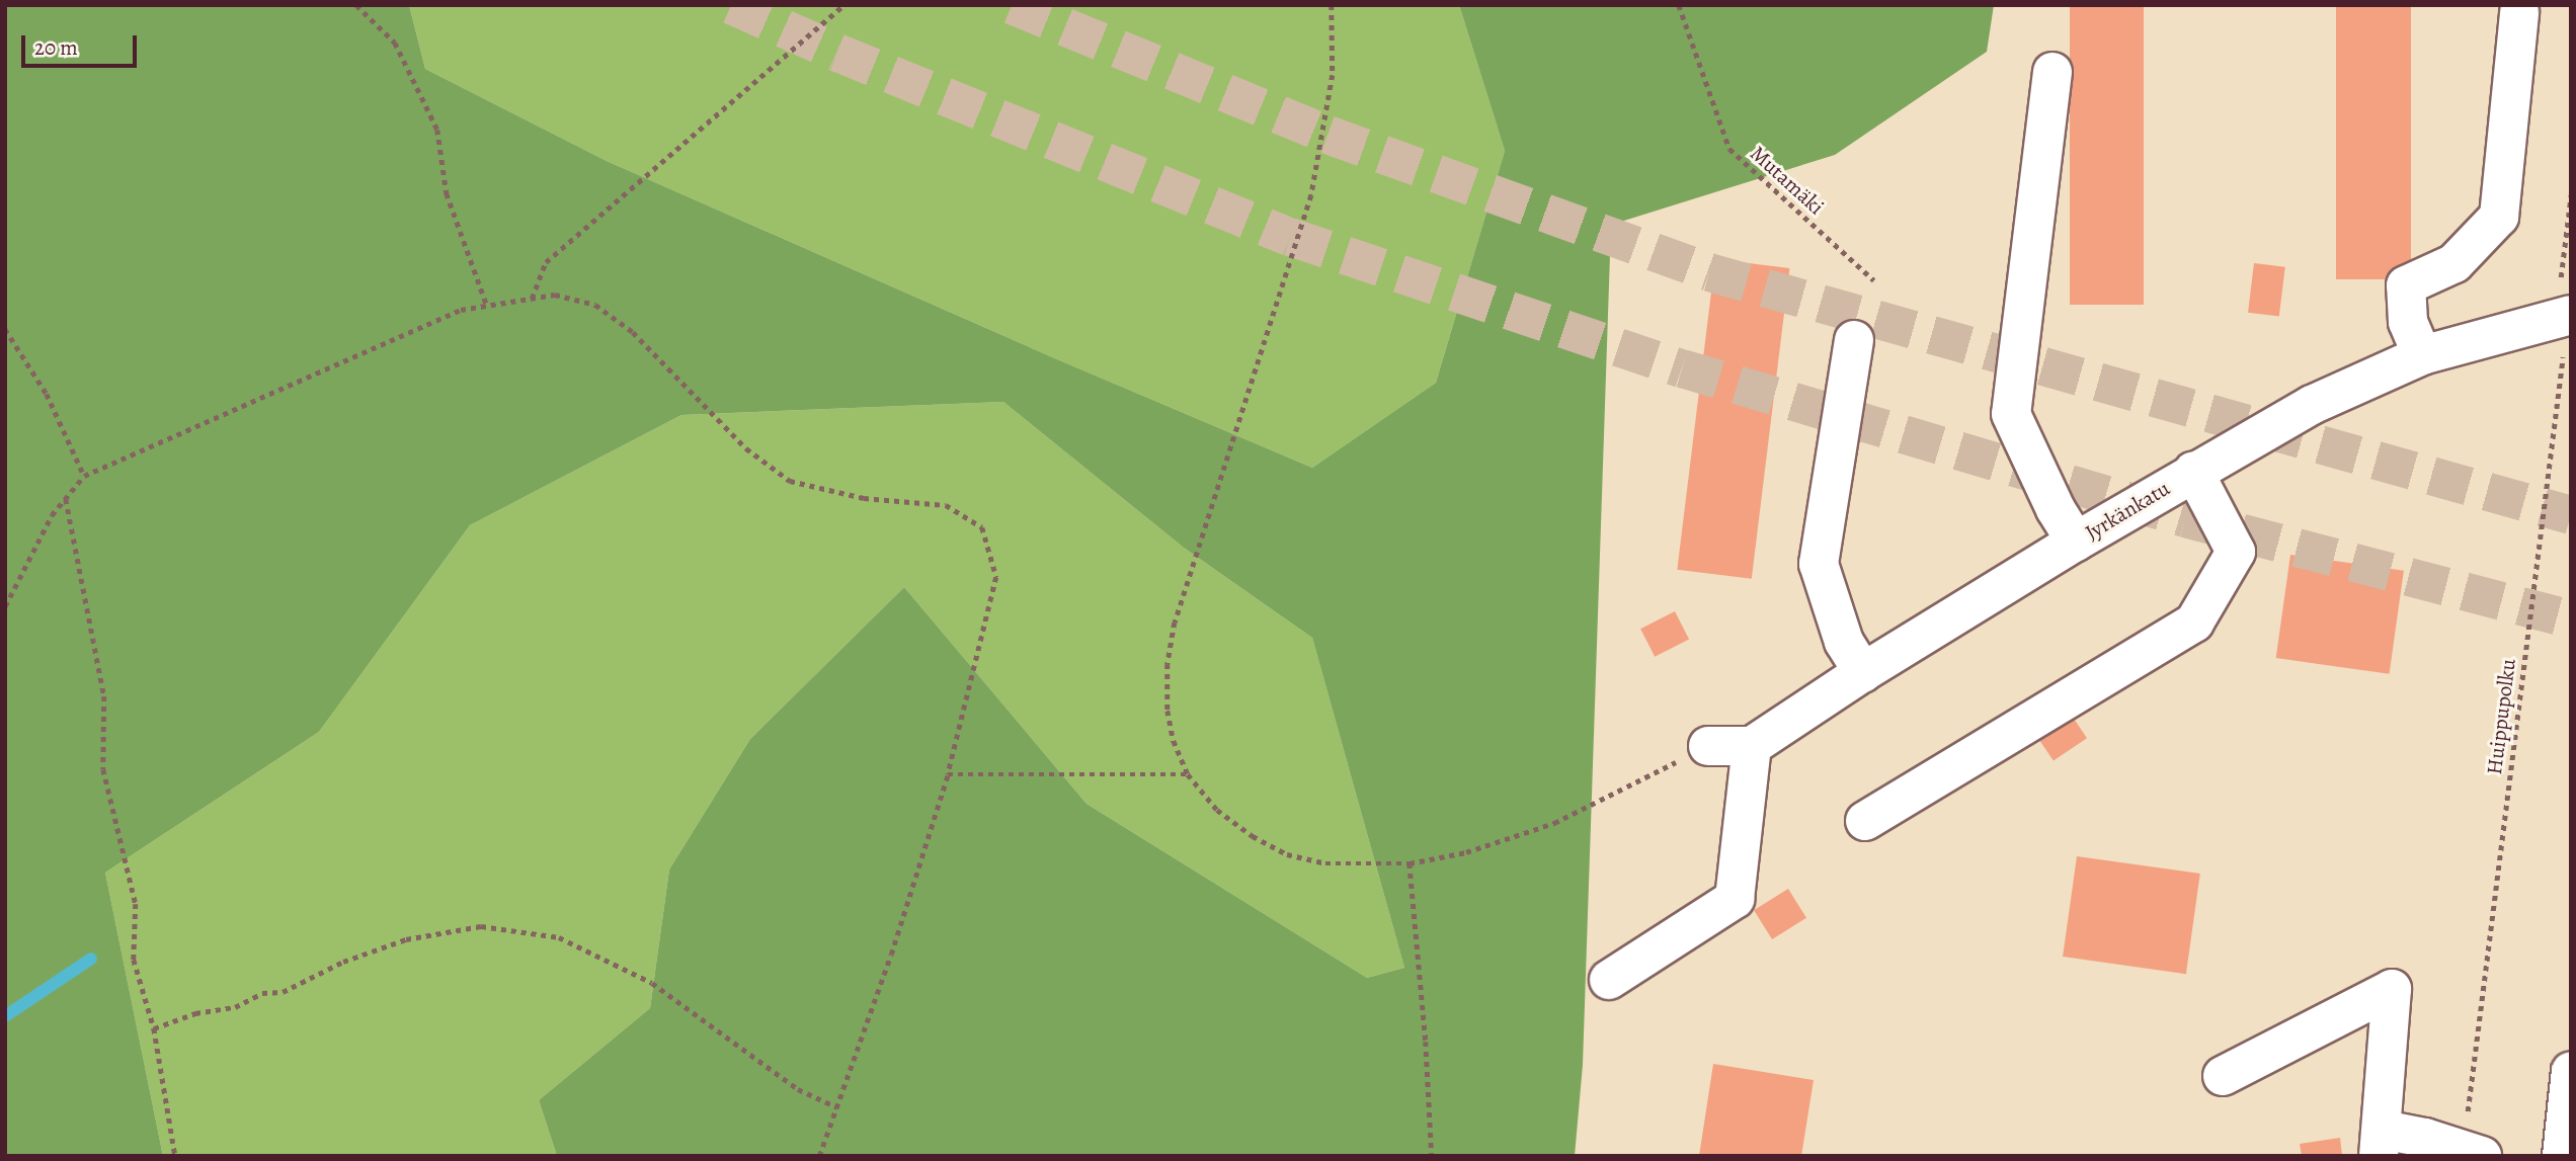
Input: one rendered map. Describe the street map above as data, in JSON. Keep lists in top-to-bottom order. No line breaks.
{"streets":{"street":["Jyrkänkatu"],"path":["Mutamäki","Huippupolku"]},"crossings":[["Jyrkänkatu","Huippupolku"]],"scale_bar":"20 m"}
